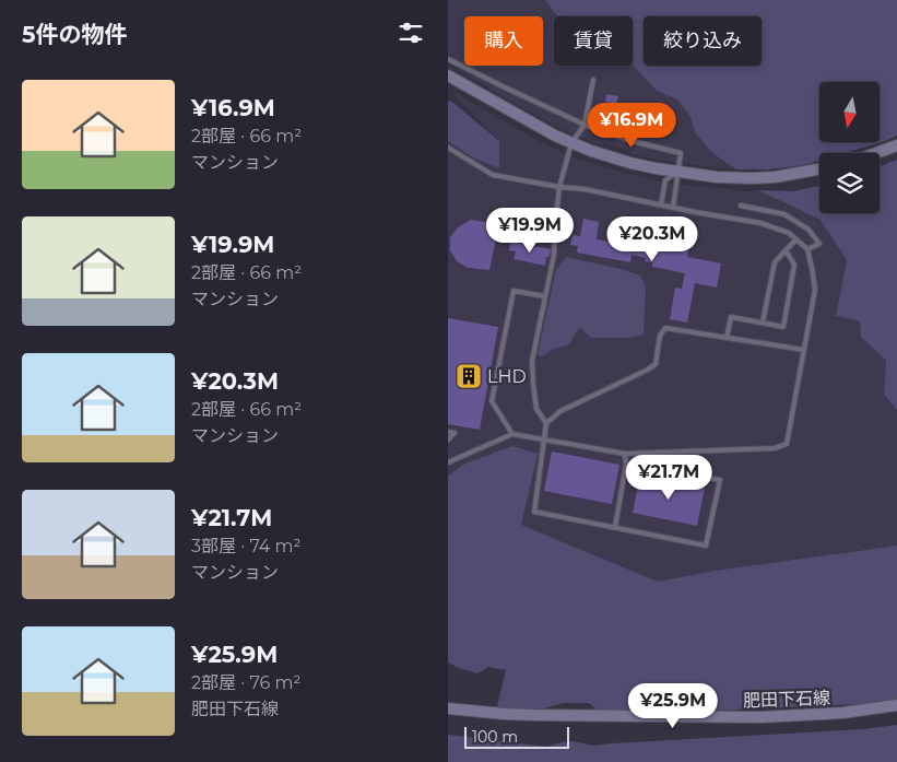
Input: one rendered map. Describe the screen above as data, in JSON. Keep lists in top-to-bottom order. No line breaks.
{"streets":{"street":["肥田下石線"]},"places":{"building":["LHD"]},"scale_bar":"100 m","north":"bottom","page":{"heading":"5件の物件","chip":["購入","賃貸","絞り込み"],"list":[{"name":"¥16.9M","note":"2部屋 · 66 m² · マンション"},{"name":"¥19.9M","note":"2部屋 · 66 m² · マンション"},{"name":"¥20.3M","note":"2部屋 · 66 m² · マンション"},{"name":"¥21.7M","note":"3部屋 · 74 m² · マンション"},{"name":"¥25.9M","note":"2部屋 · 76 m² · 肥田下石線"}],"price":["¥16.9M","¥19.9M","¥20.3M","¥21.7M","¥25.9M"],"scale":"100 m"}}
